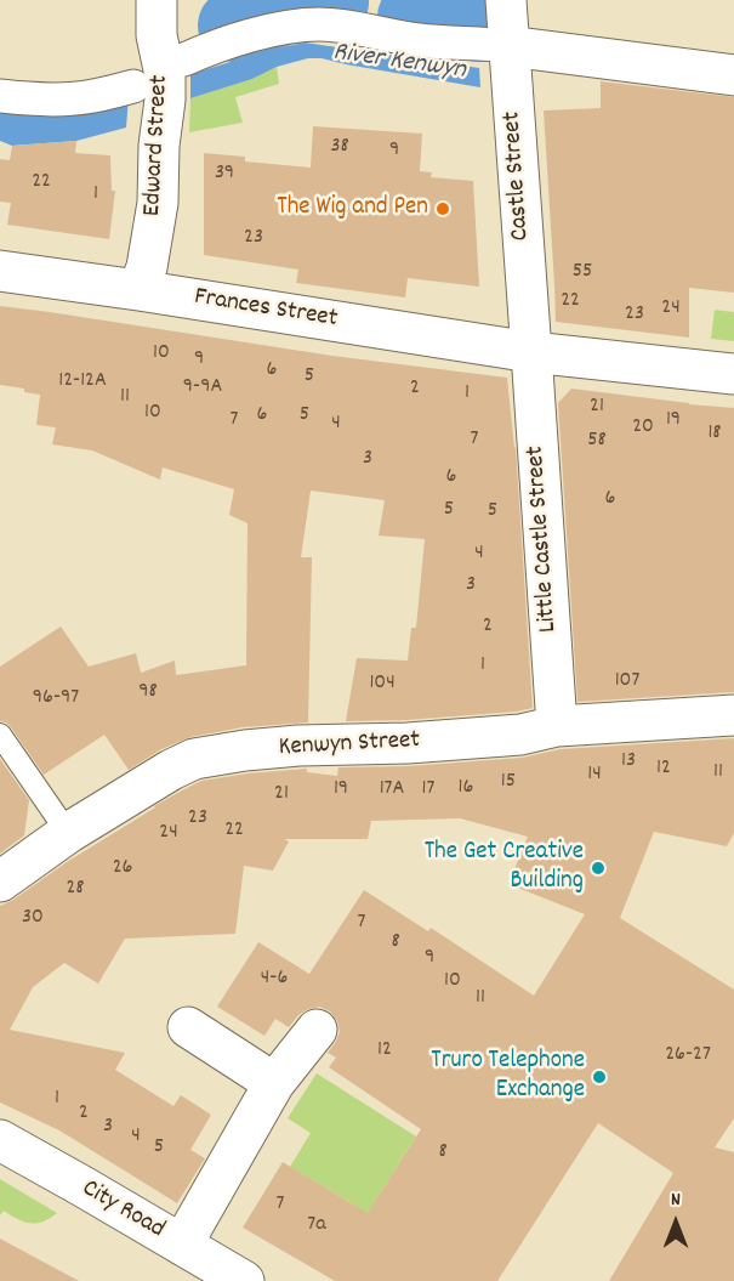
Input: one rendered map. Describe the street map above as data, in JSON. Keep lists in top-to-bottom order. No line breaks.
{"streets":{"street":["Edward Street","Castle Street","Frances Street","Little Castle Street","Kenwyn Street","City Road"]},"crossings":[["Edward Street","Frances Street"],["Castle Street","Frances Street"],["Castle Street","Little Castle Street"],["Frances Street","Little Castle Street"],["Little Castle Street","Kenwyn Street"]],"water":["River Kenwyn"],"places":["The Wig and Pen","The Get Creative Building","Truro Telephone Exchange"],"house_numbers":["38","9","39","22","1","23","55","22","24","23","10","9","6","5","12-12A","9-9A","2","1","11","21","10","6","5","7","19","4","20","18","7","58","3","6","6","5","5","4","3","2","1","107","104","98","96-97","13","12","11","14","15","16","19","17A","17","21","23","22","24","26","28","30","7","8","9","4-6","10","11","12","26-27","1","2","3","4","5","8","7","7a"],"north":"top"}
